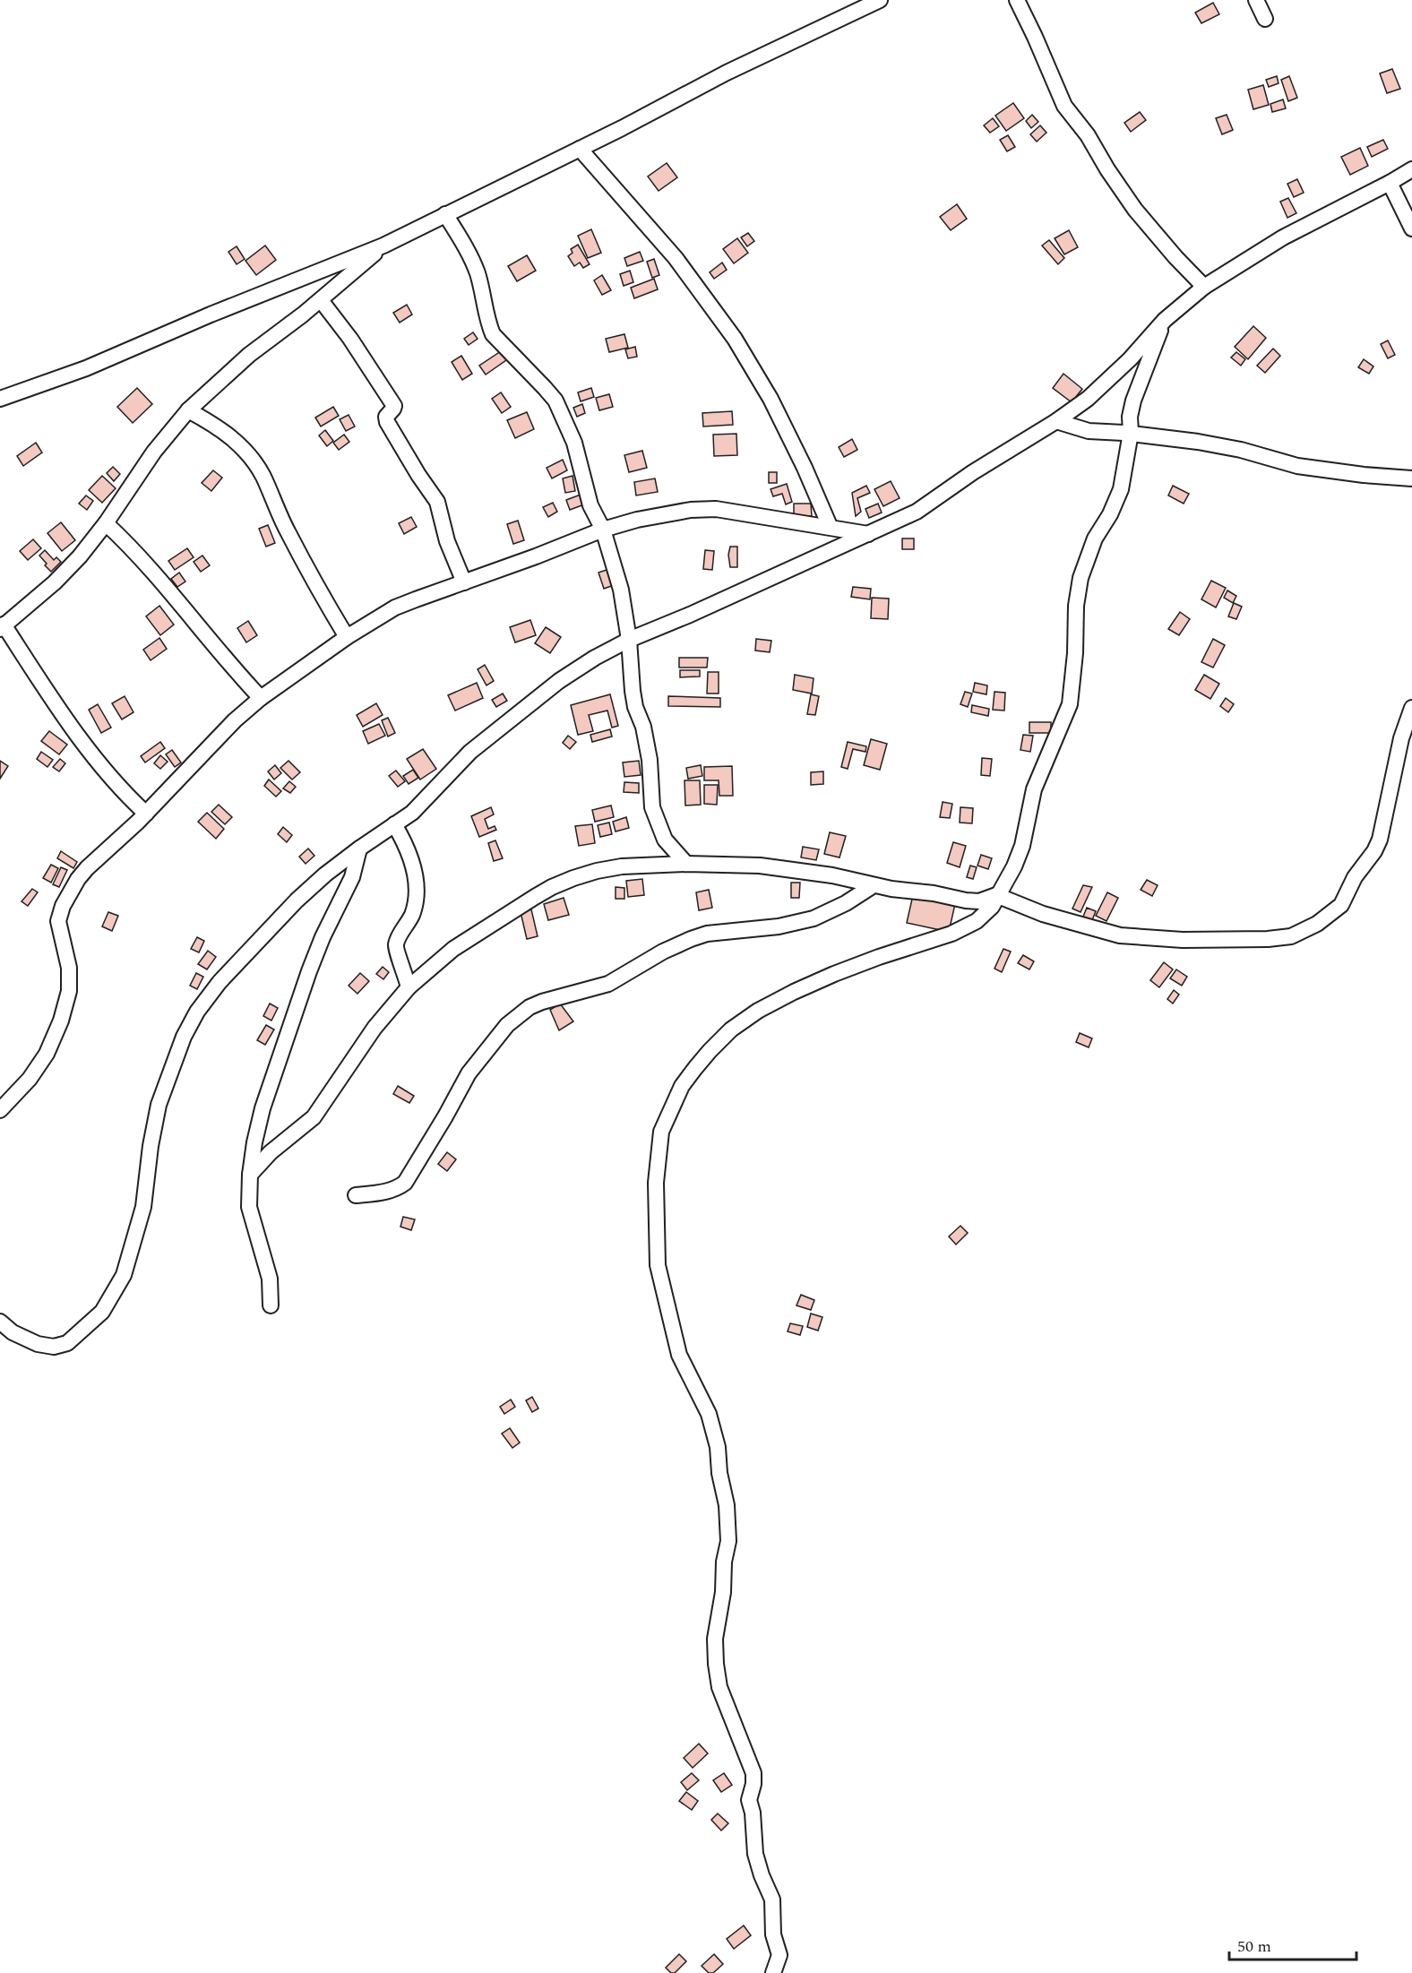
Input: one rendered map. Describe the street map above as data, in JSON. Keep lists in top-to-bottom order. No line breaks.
{"scale_bar":"50 m"}
